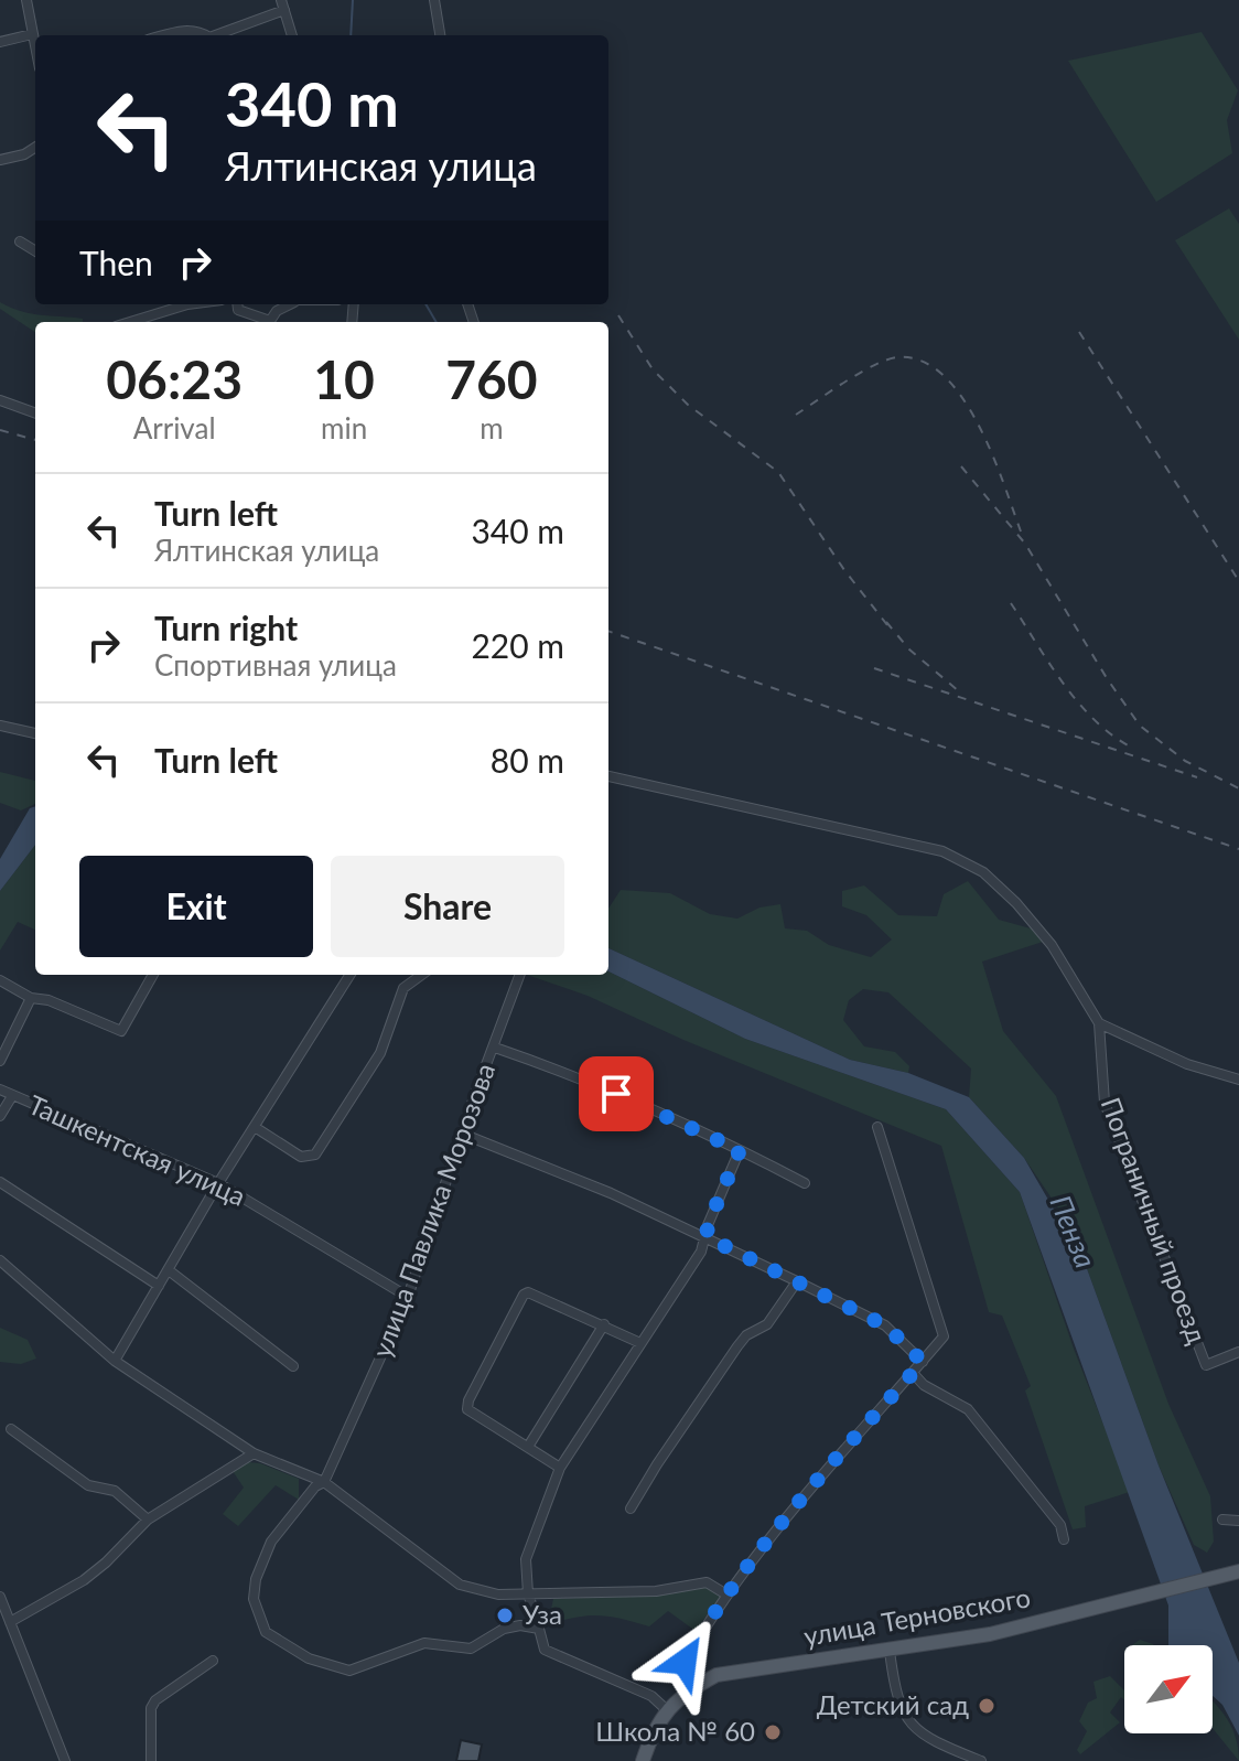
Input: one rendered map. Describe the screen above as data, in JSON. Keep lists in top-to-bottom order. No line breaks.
{"streets":{"main road":["улица Терновского"],"street":["Ташкентская улица","улица Павлика Морозова","Пограничный проезд"]},"crossings":[["Ташкентская улица","улица Павлика Морозова"]],"water":["Пенза"],"places":["Уза","Детский сад","Школа № 60"],"north":"top right","page":{"turn":["340 m","Ялтинская улица"],"then":"Then","eta":["06:23","Arrival","10","min","760","m"],"list":[{"name":"Turn left","note":"Ялтинская улица","value":"340 m"},{"name":"Turn right","note":"Спортивная улица","value":"220 m"},{"name":"Turn left","value":"80 m"}],"buttons":["Exit","Share"]}}
